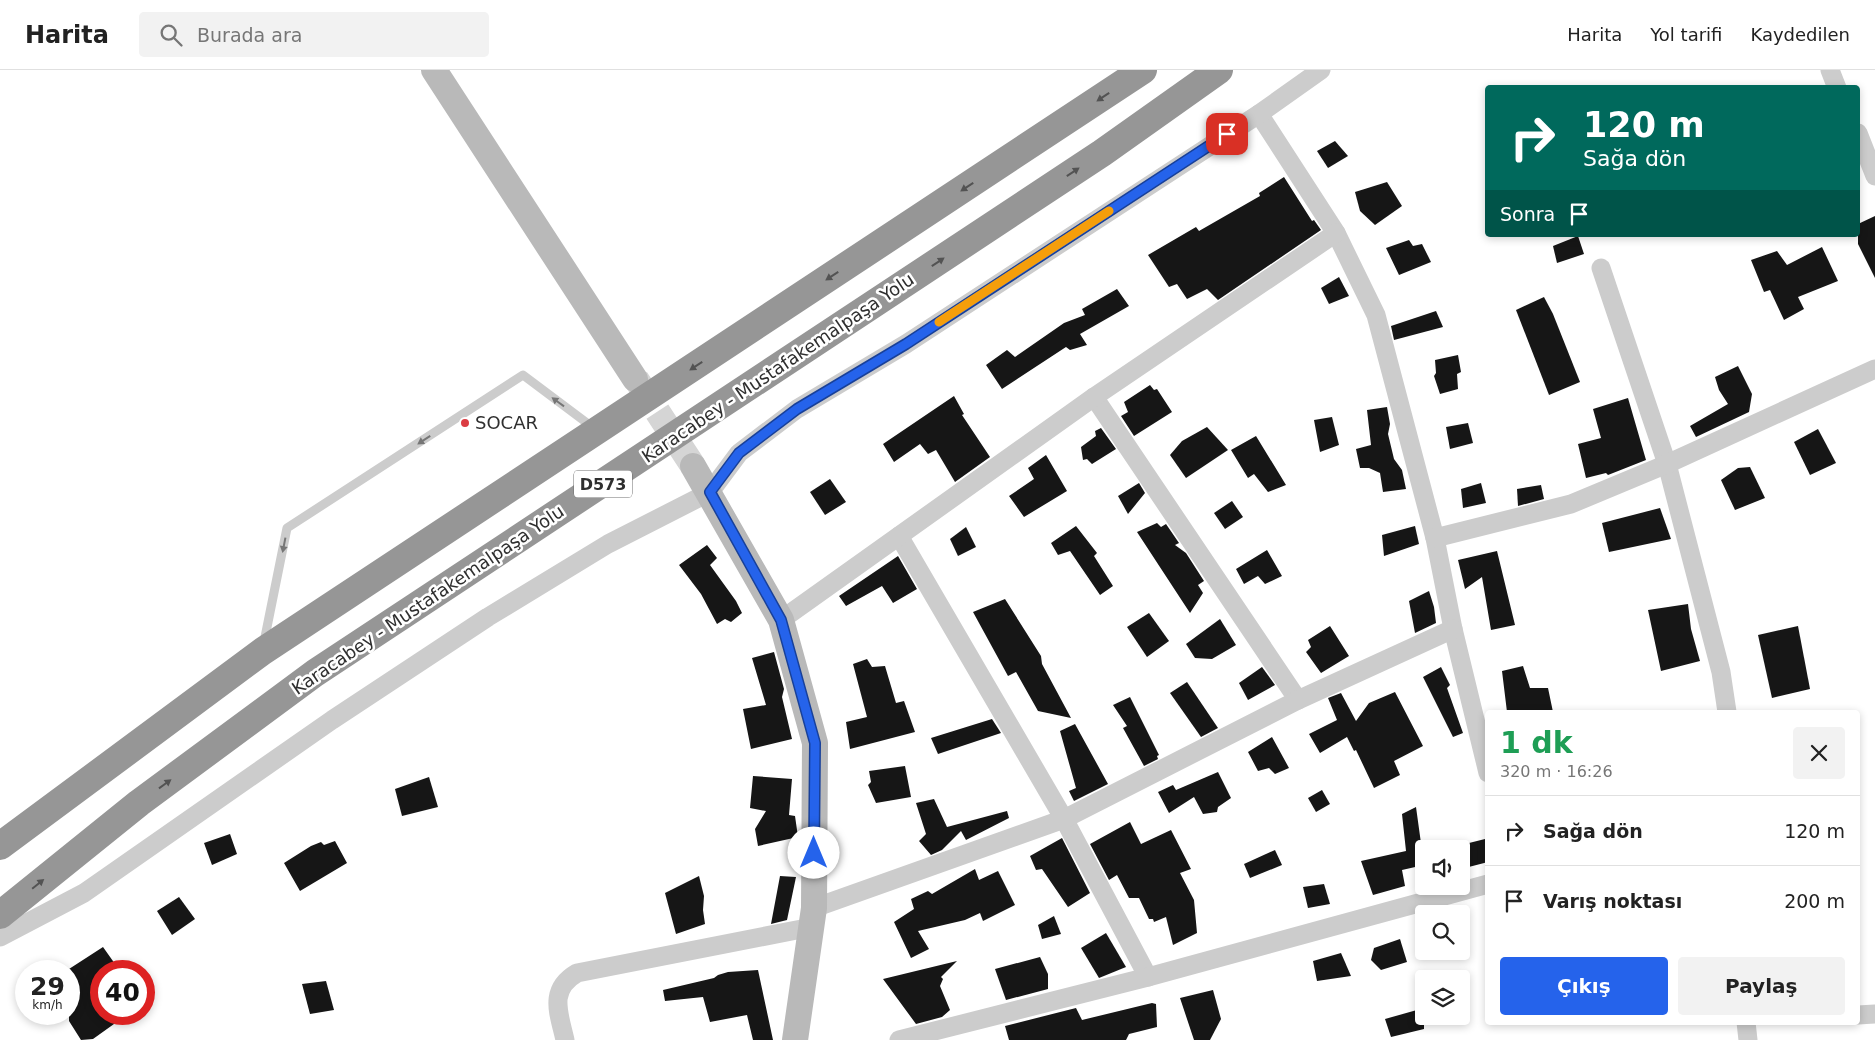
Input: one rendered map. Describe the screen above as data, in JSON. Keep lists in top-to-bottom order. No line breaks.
{"streets":{"highway":["Karacabey - Mustafakemalpaşa Yolu","D573"]},"places":["SOCAR"],"page":{"header":"Harita","search":"Burada ara","nav":["Harita","Yol tarifi","Kaydedilen"],"turn":["120 m","Sağa dön"],"then":"Sonra","heading":["1 dk","320 m · 16:26"],"list":[{"name":"Sağa dön","value":"120 m"},{"name":"Varış noktası","value":"200 m"}],"buttons":["Çıkış","Paylaş"],"speed":"29 km/h","limit":"40"}}
